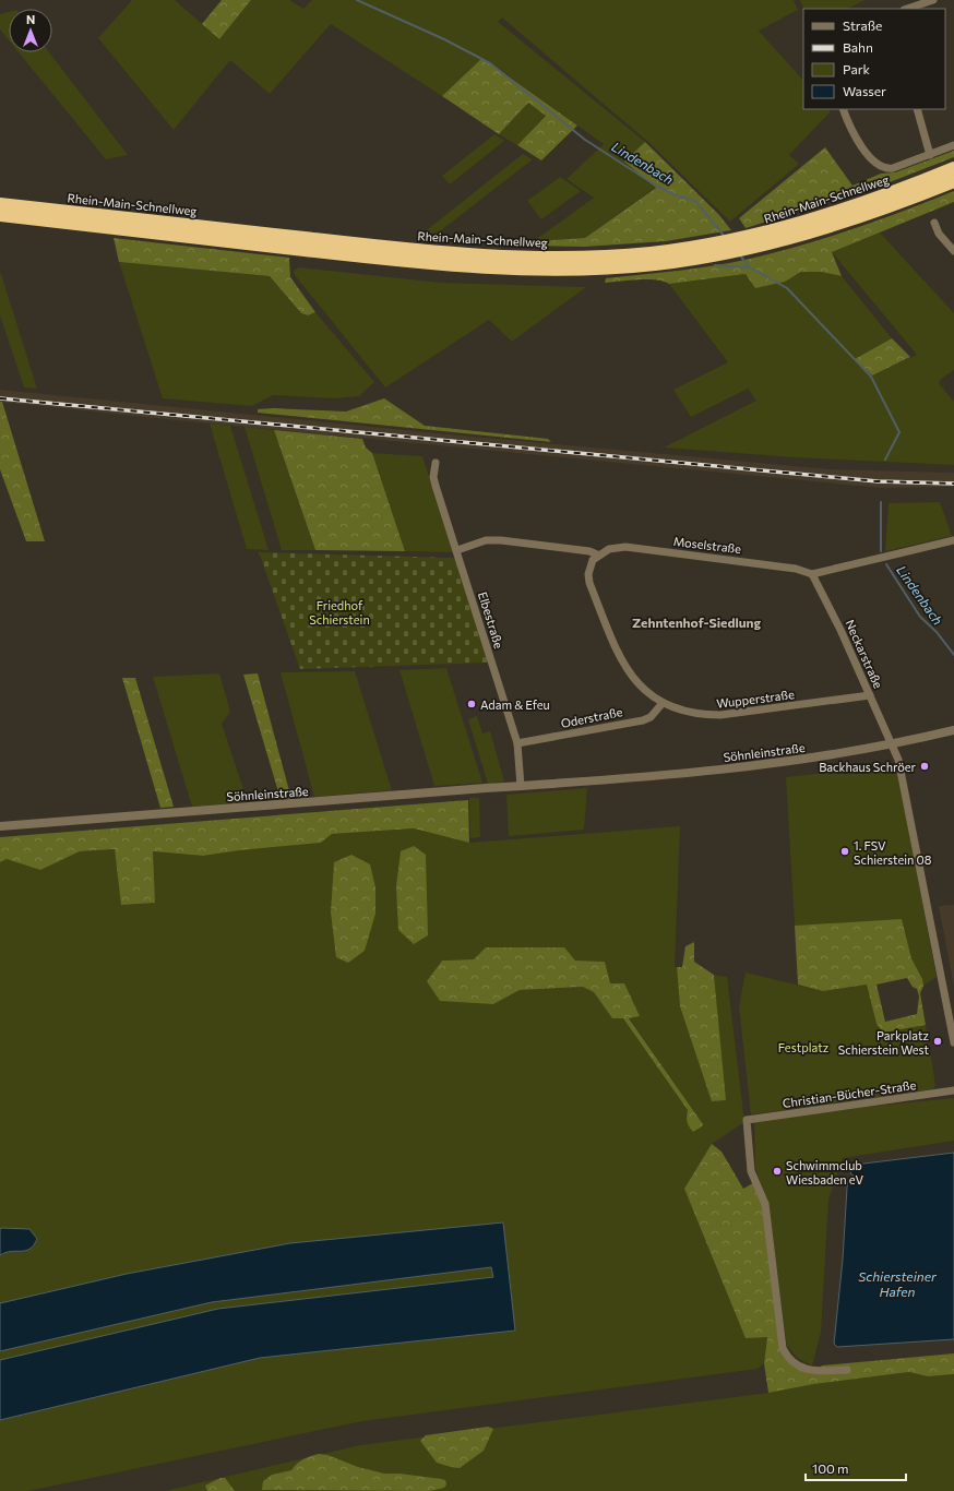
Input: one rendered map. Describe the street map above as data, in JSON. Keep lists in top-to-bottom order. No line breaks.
{"streets":{"highway":["Rhein-Main-Schnellweg"],"street":["Moselstraße","Elbestraße","Neckarstraße","Wupperstraße","Oderstraße","Söhnleinstraße","Christian-Bücher-Straße"]},"crossings":[["Moselstraße","Neckarstraße"],["Moselstraße","Wupperstraße"],["Elbestraße","Oderstraße"],["Elbestraße","Söhnleinstraße"],["Neckarstraße","Wupperstraße"],["Neckarstraße","Söhnleinstraße"],["Wupperstraße","Oderstraße"]],"districts":["Zehntenhof-Siedlung"],"water":["Lindenbach","Schiersteiner Hafen"],"parks":["Friedhof Schierstein","Festplatz"],"places":["Adam & Efeu","Backhaus Schröer","1. FSV Schierstein 08","Parkplatz Schierstein West","Schwimmclub Wiesbaden eV"],"legend":["Straße","Bahn","Park","Wasser"],"scale_bar":"100 m","north":"top"}
